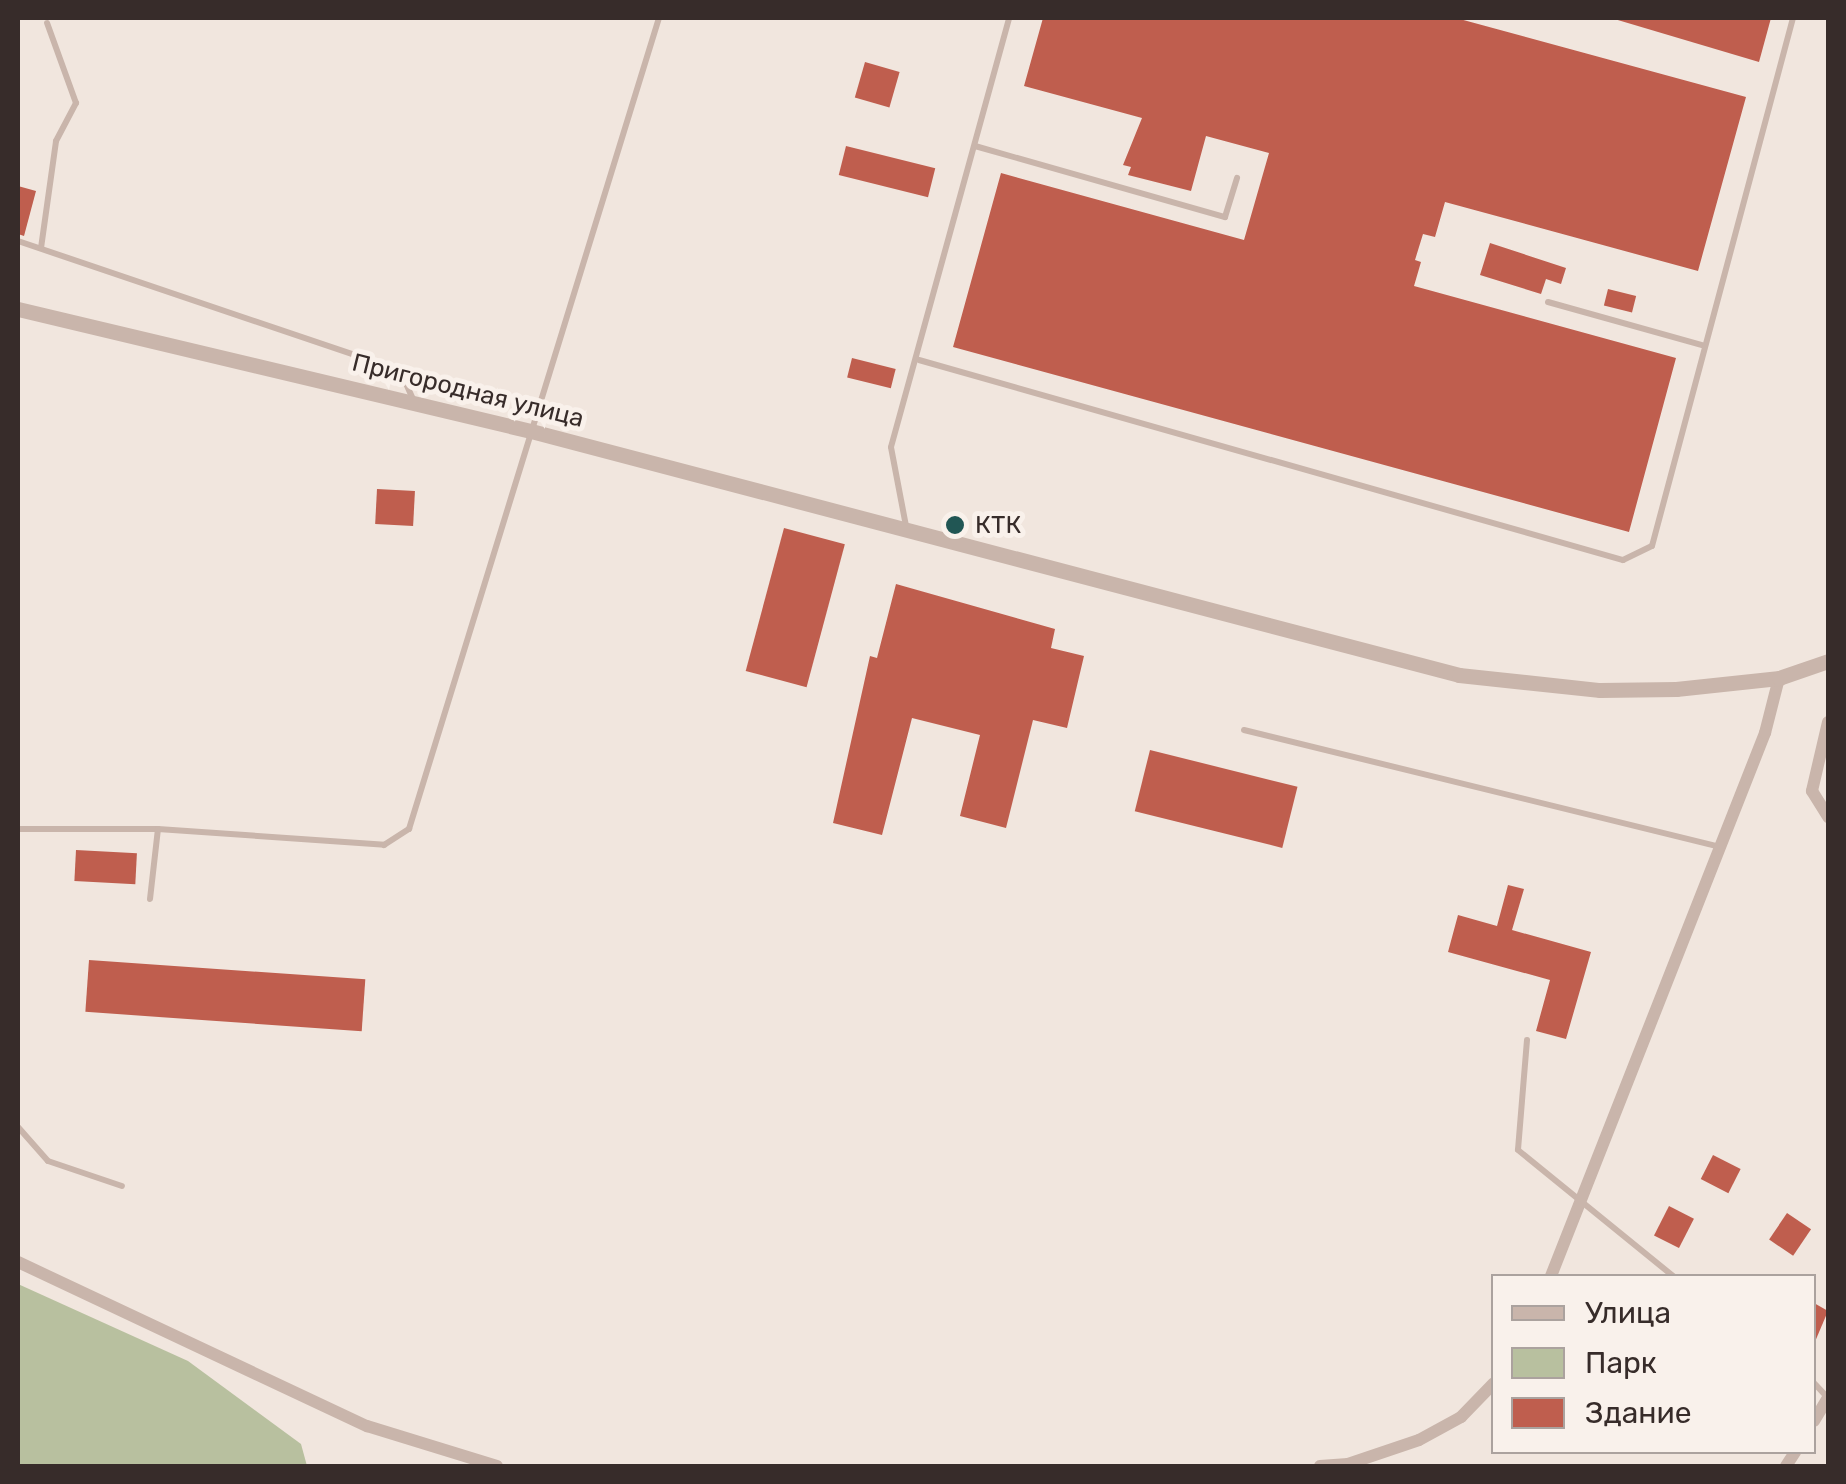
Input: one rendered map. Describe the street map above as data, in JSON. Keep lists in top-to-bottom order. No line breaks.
{"streets":{"street":["Пригородная улица"]},"places":["КТК"],"legend":["Улица","Парк","Здание"]}
